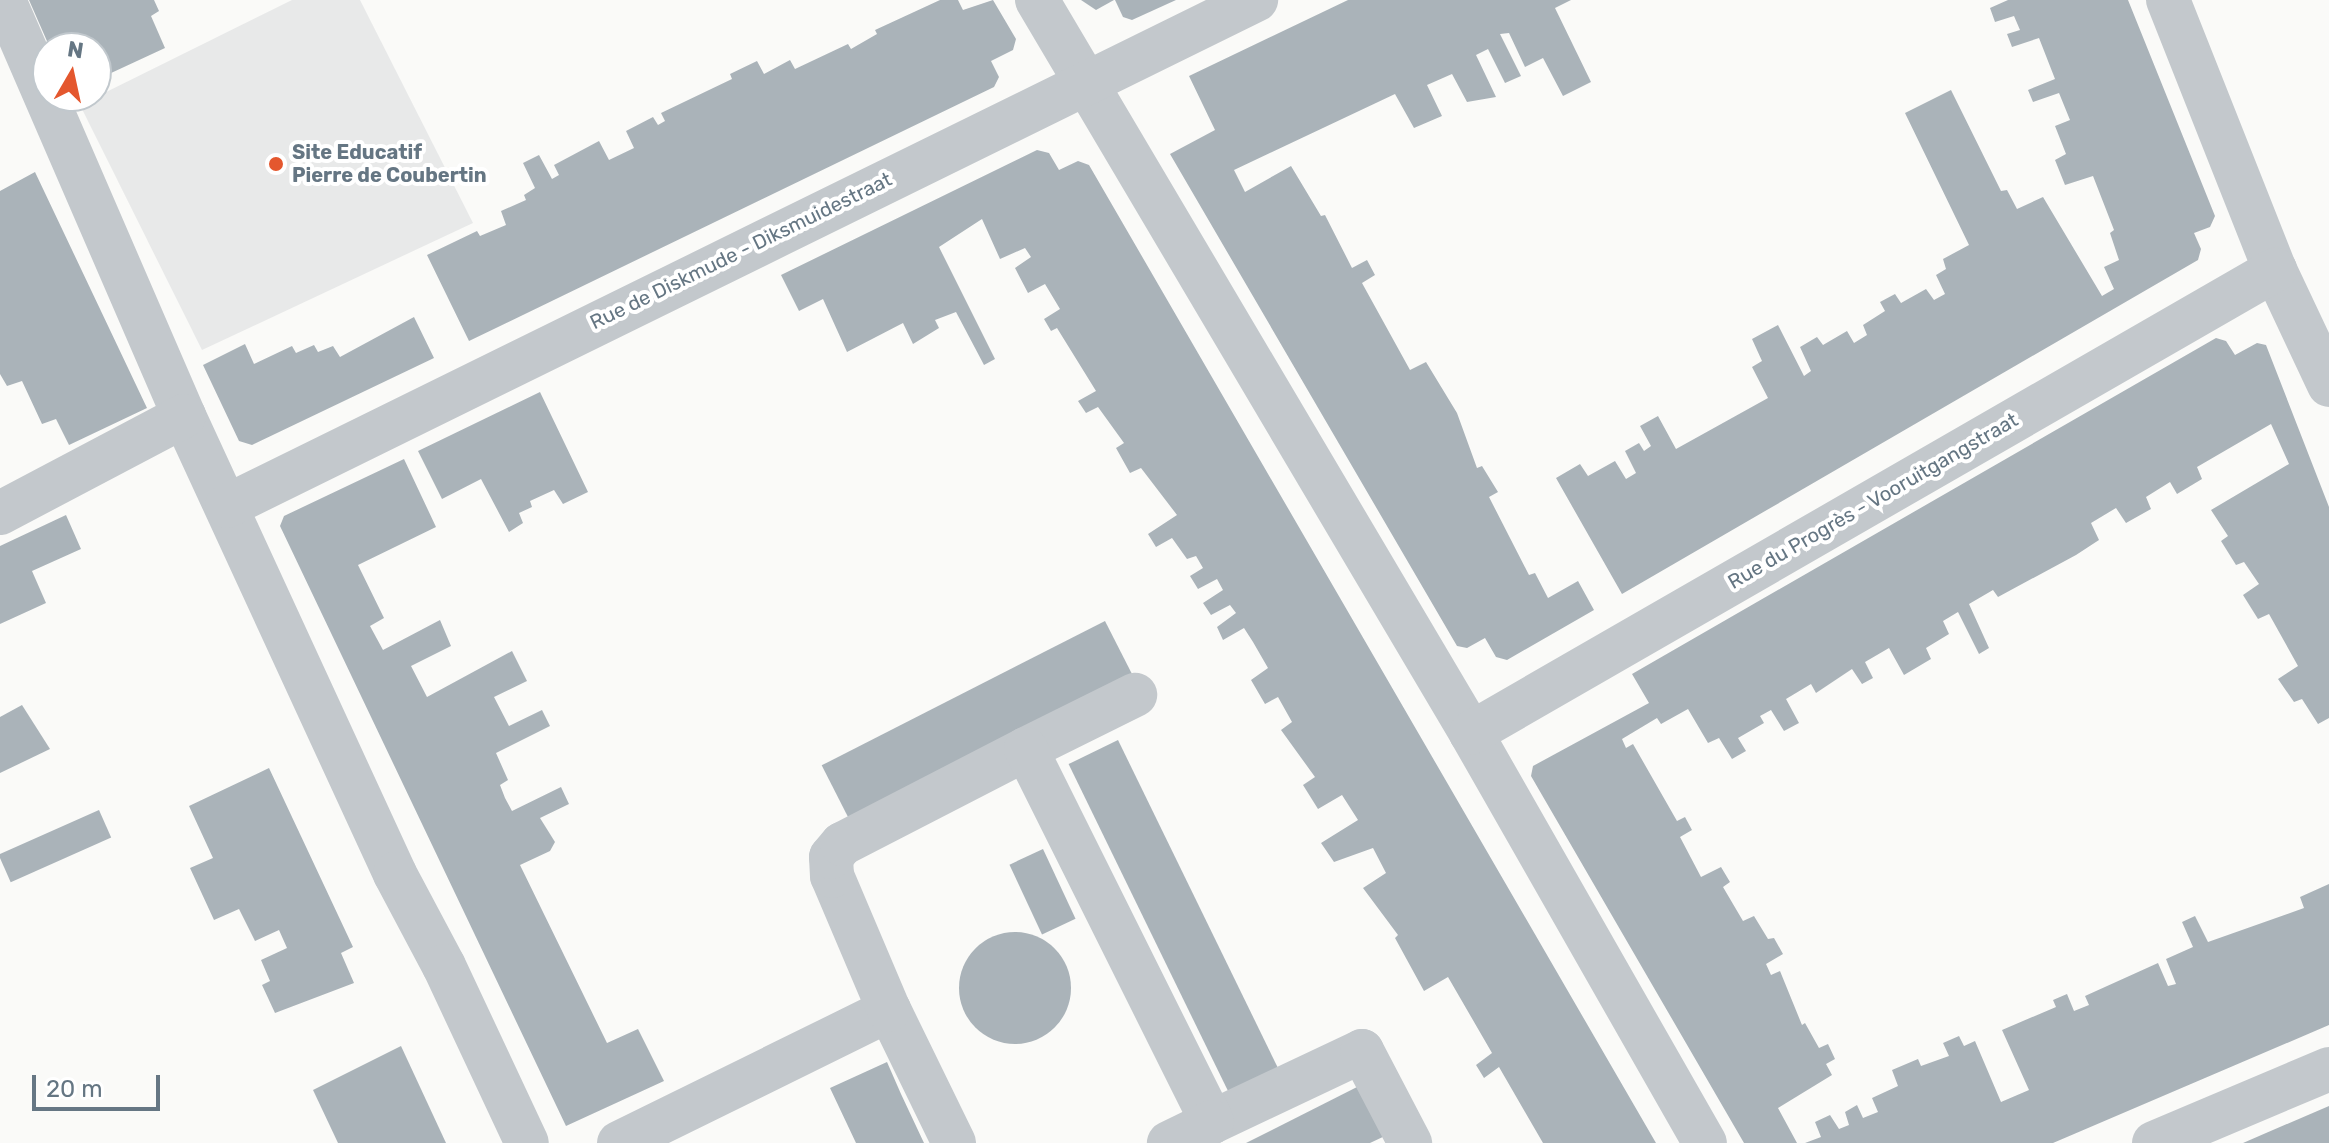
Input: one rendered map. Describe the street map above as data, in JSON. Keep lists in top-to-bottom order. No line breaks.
{"streets":{"street":["Rue de Diskmude - Diksmuidestraat","Rue du Progrès - Vooruitgangstraat"]},"places":["Site Educatif Pierre de Coubertin"],"scale_bar":"20 m","north":"top"}
